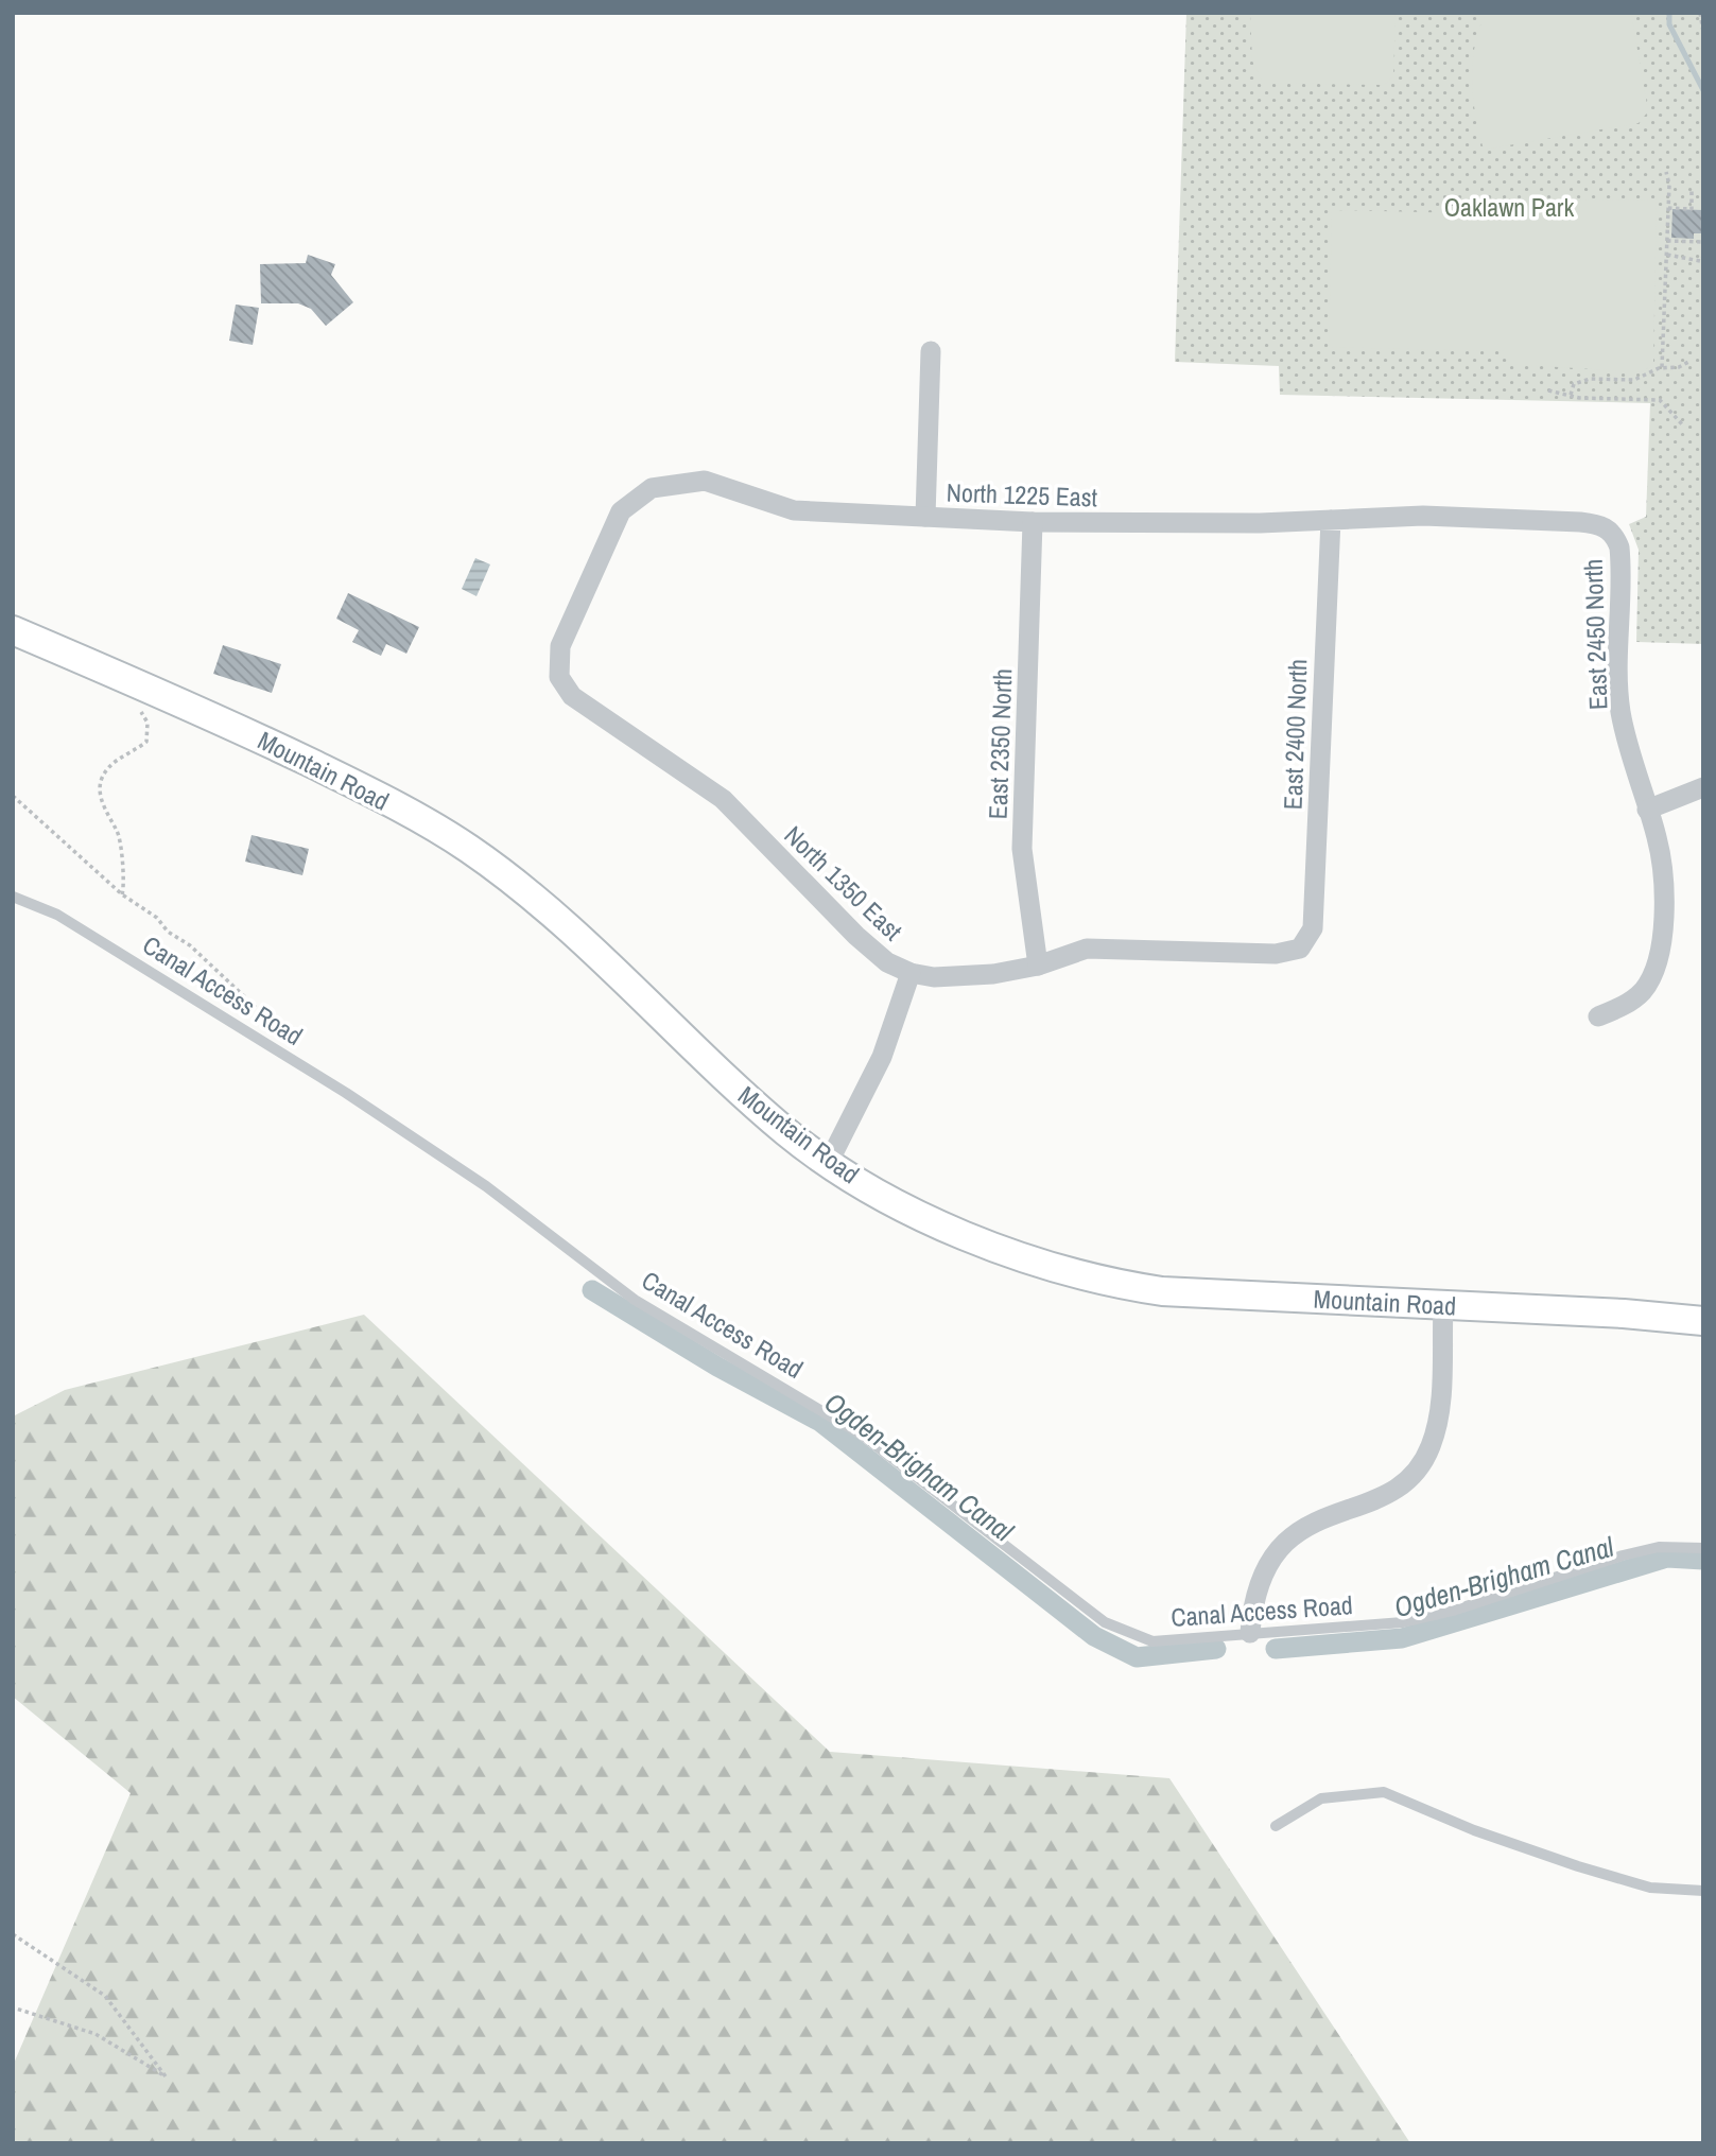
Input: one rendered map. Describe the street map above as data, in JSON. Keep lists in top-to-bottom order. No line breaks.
{"streets":{"street":["North 1225 East","East 2450 North","East 2400 North","East 2350 North","Mountain Road","North 1350 East"],"lane":["Canal Access Road"]},"crossings":[["North 1225 East","East 2450 North"],["North 1225 East","East 2400 North"],["North 1225 East","East 2350 North"],["North 1225 East","North 1350 East"],["East 2400 North","North 1350 East"],["East 2350 North","North 1350 East"]],"water":["Ogden-Brigham Canal"],"parks":["Oaklawn Park"]}
